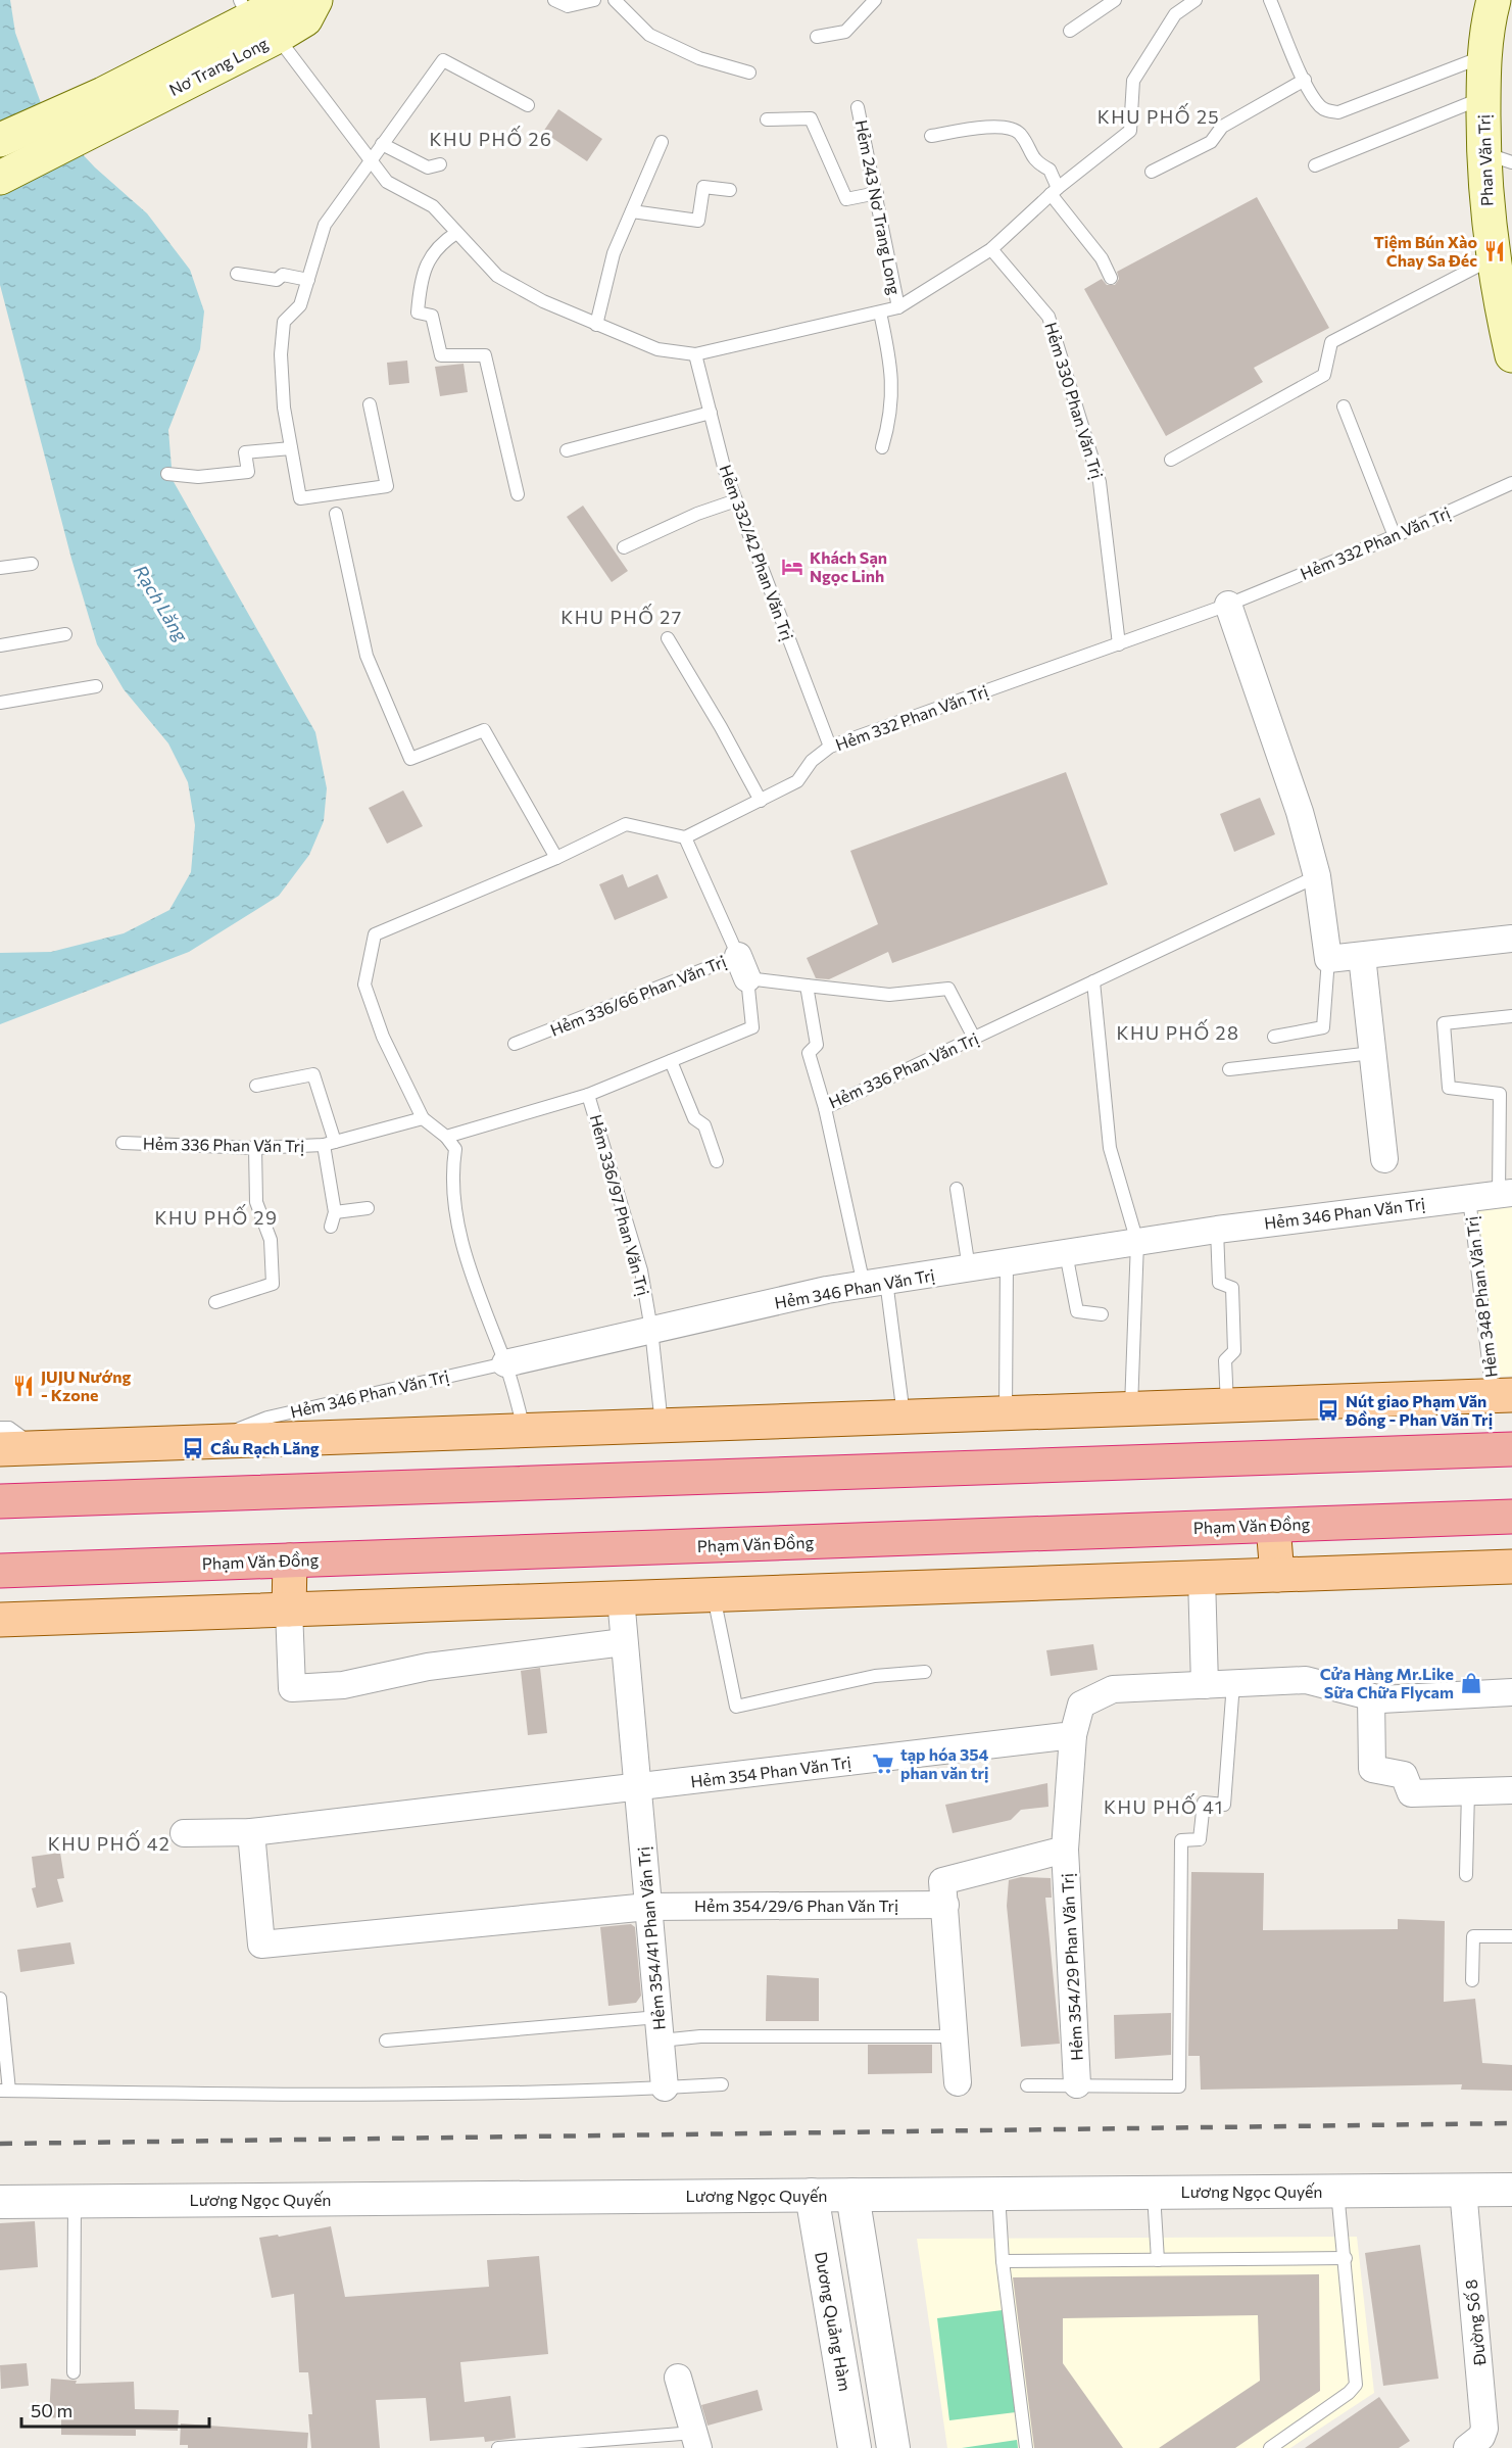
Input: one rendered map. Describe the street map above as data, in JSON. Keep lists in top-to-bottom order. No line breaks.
{"streets":{"highway":["Phạm Văn Đồng"],"main road":["Nơ Trang Long","Phan Văn Trị"],"street":["Hẻm 346 Phan Văn Trị","Hẻm 354 Phan Văn Trị","Hẻm 354/29/6 Phan Văn Trị","Hẻm 354/41 Phan Văn Trị","Hẻm 354/29 Phan Văn Trị","Lương Ngọc Quyến","Dương Quảng Hàm","Đường Số 8"],"lane":["Hẻm 243 Nơ Trang Long","Hẻm 330 Phan Văn Trị","Hẻm 332 Phan Văn Trị","Hẻm 332/42 Phan Văn Trị","Hẻm 336/66 Phan Văn Trị","Hẻm 336 Phan Văn Trị","Hẻm 336/97 Phan Văn Trị","Hẻm 348 Phan Văn Trị"]},"crossings":[["Hẻm 330 Phan Văn Trị","Hẻm 332 Phan Văn Trị"],["Hẻm 332 Phan Văn Trị","Hẻm 332/42 Phan Văn Trị"],["Hẻm 336/97 Phan Văn Trị","Hẻm 346 Phan Văn Trị"],["Hẻm 346 Phan Văn Trị","Hẻm 348 Phan Văn Trị"],["Hẻm 354 Phan Văn Trị","Hẻm 354/29/6 Phan Văn Trị"],["Hẻm 354 Phan Văn Trị","Hẻm 354/41 Phan Văn Trị"],["Hẻm 354 Phan Văn Trị","Hẻm 354/29 Phan Văn Trị"],["Hẻm 354/29/6 Phan Văn Trị","Hẻm 354/41 Phan Văn Trị"],["Hẻm 354/29/6 Phan Văn Trị","Hẻm 354/29 Phan Văn Trị"],["Lương Ngọc Quyến","Dương Quảng Hàm"],["Lương Ngọc Quyến","Đường Số 8"]],"districts":["KHU PHỐ 25","KHU PHỐ 26","KHU PHỐ 27","KHU PHỐ 28","KHU PHỐ 29","KHU PHỐ 41","KHU PHỐ 42"],"water":["Rạch Lăng"],"places":{"restaurant":["Tiệm Bún Xào Chay Sa Đéc","JUJU Nướng - Kzone"],"hotel":["Khách Sạn Ngọc Linh"],"bus stop":["Nút giao Phạm Văn Đồng - Phan Văn Trị","Cầu Rạch Lăng"],"shop":["Cửa Hàng Mr.Like Sữa Chữa Flycam"],"supermarket":["tạp hóa 354 phan văn trị"]},"scale_bar":"50 m"}
